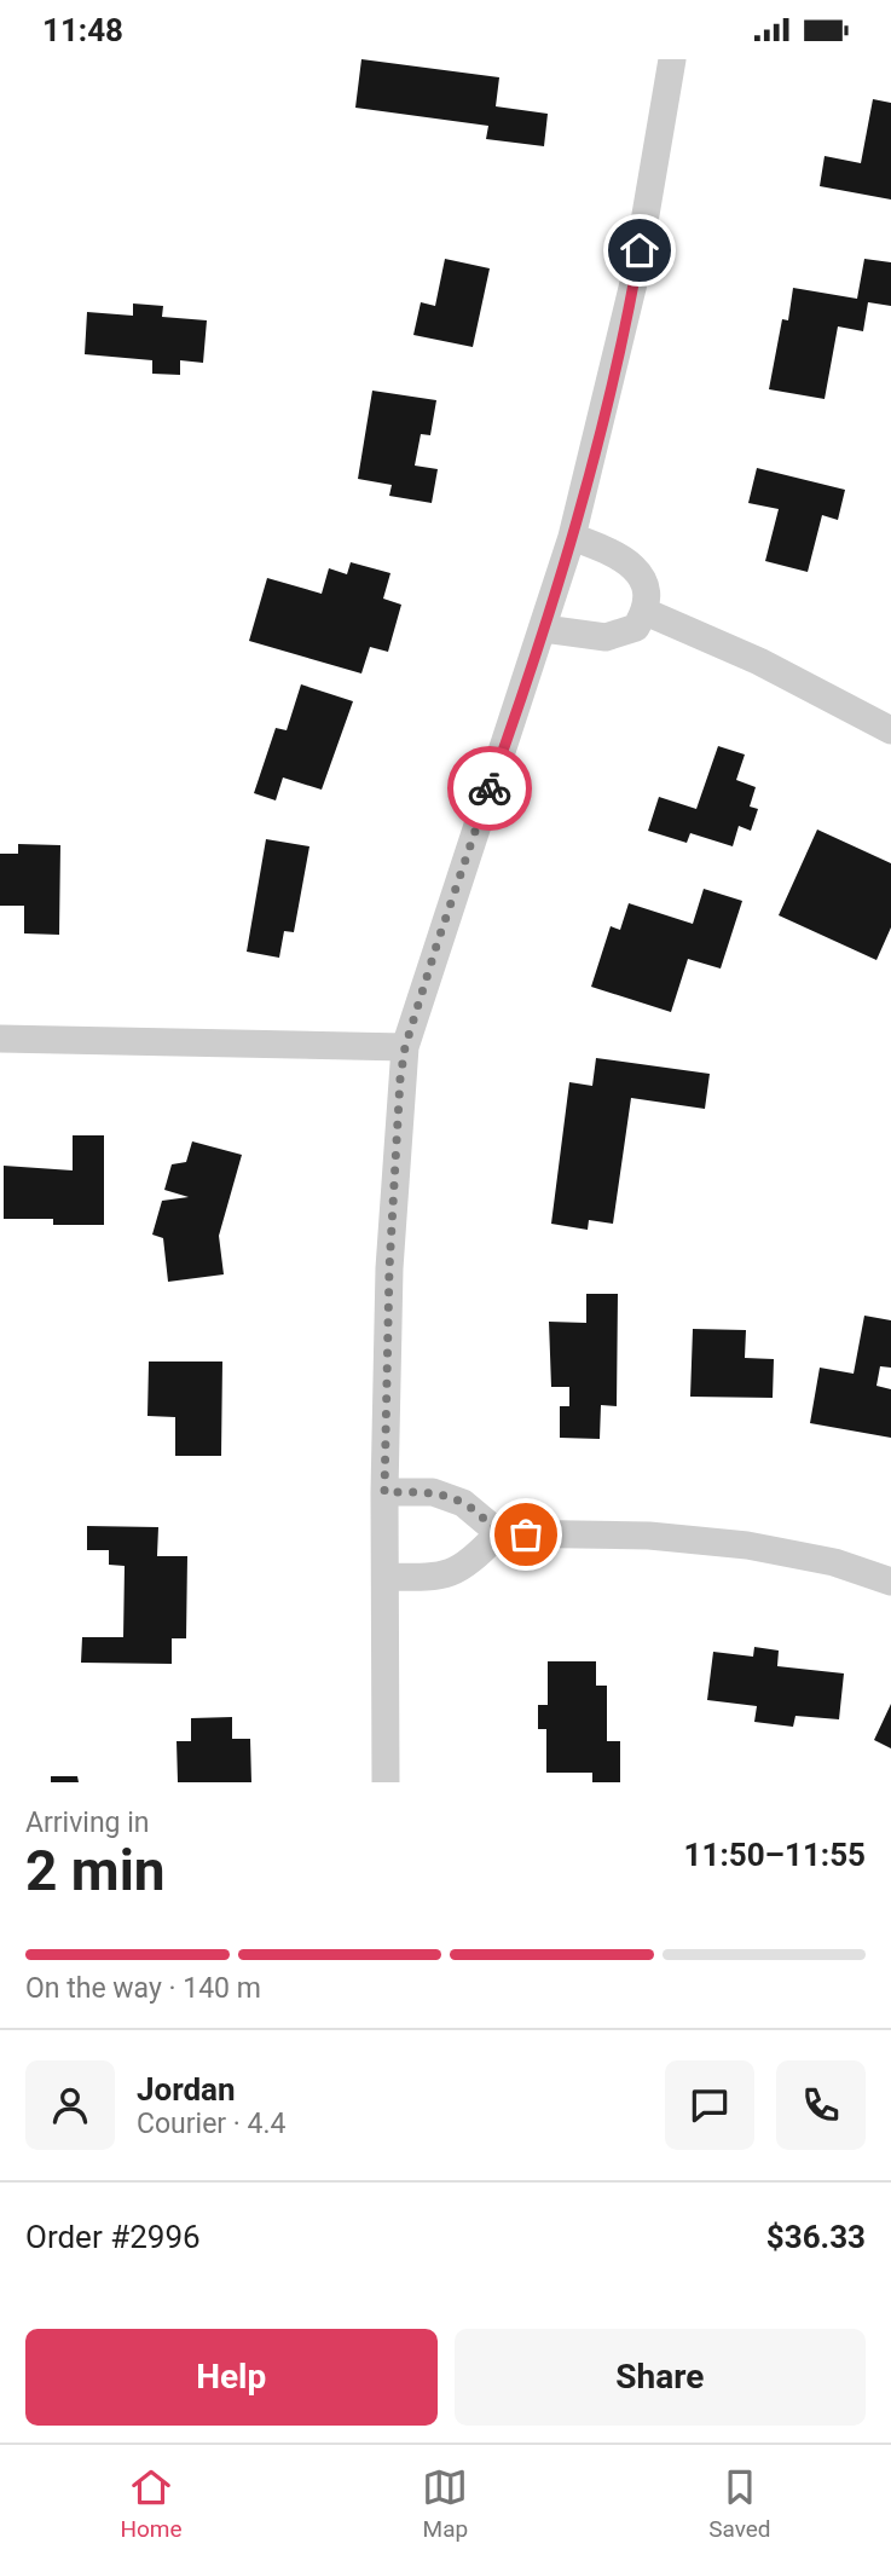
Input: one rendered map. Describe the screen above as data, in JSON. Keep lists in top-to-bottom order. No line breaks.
{"page":{"status":"11:48","heading":["2 min","Arriving in","11:50–11:55"],"panel":["Jordan","Courier · 4.4","Order #2996","$36.33"],"bar":"On the way · 140 m","buttons":["Help","Share"],"tabs":["Home","Map","Saved"]}}
